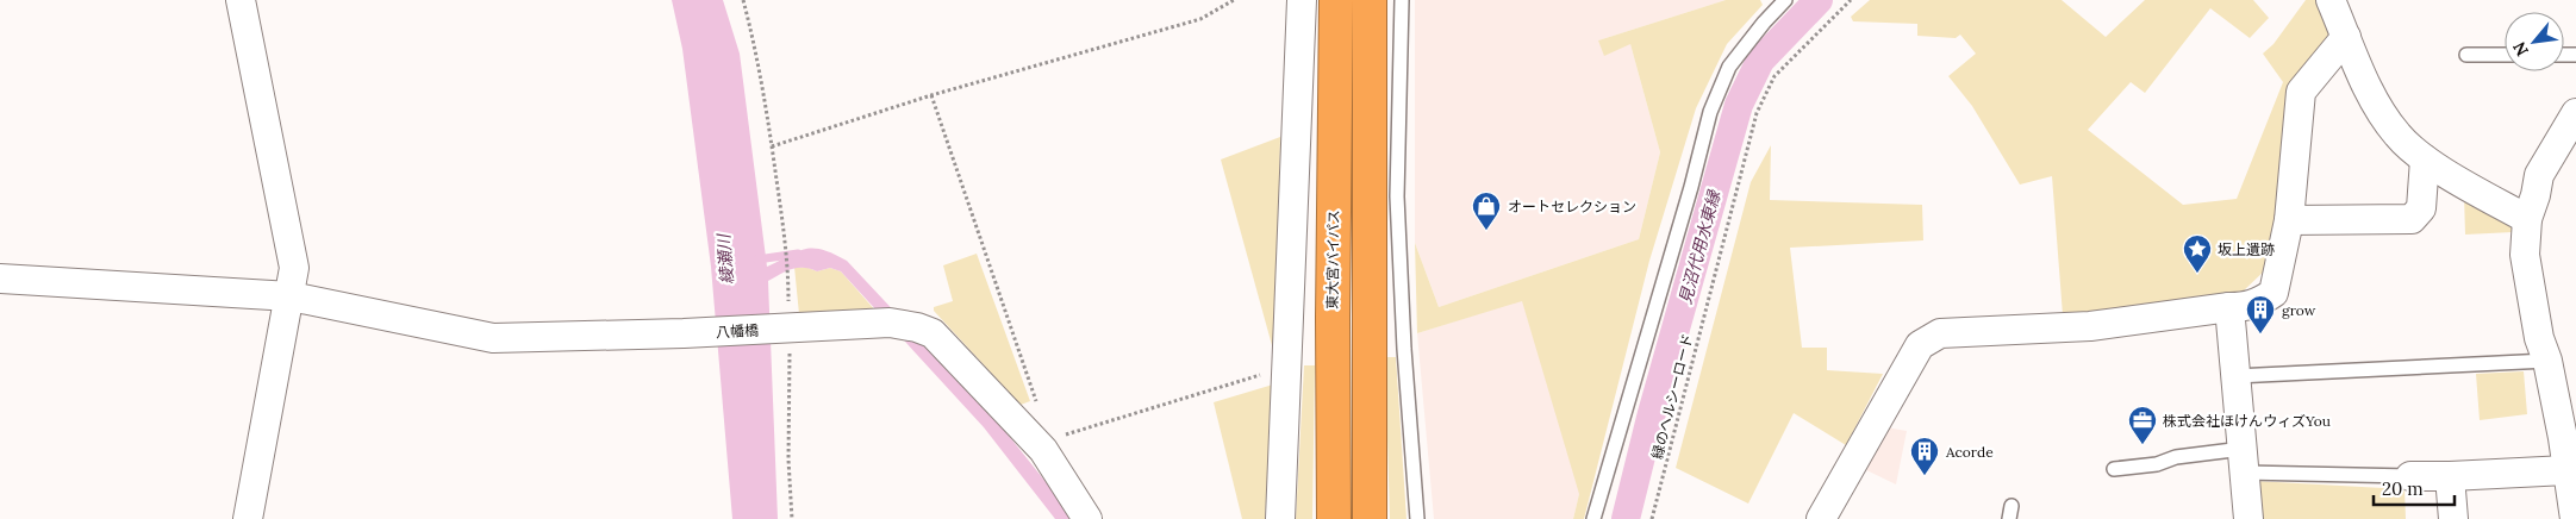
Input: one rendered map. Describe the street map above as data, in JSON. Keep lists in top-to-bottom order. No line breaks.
{"streets":{"highway":["東大宮バイパス"],"street":["八幡橋"],"path":["緑のヘルシーロード"]},"water":["見沼代用水東縁","綾瀬川"],"places":{"shop":["オートセレクション"],"place":["坂上遺跡"],"building":["grow","Acorde"],"office":["株式会社ほけんウィズYou"]},"scale_bar":"20 m","north":"bottom left"}
